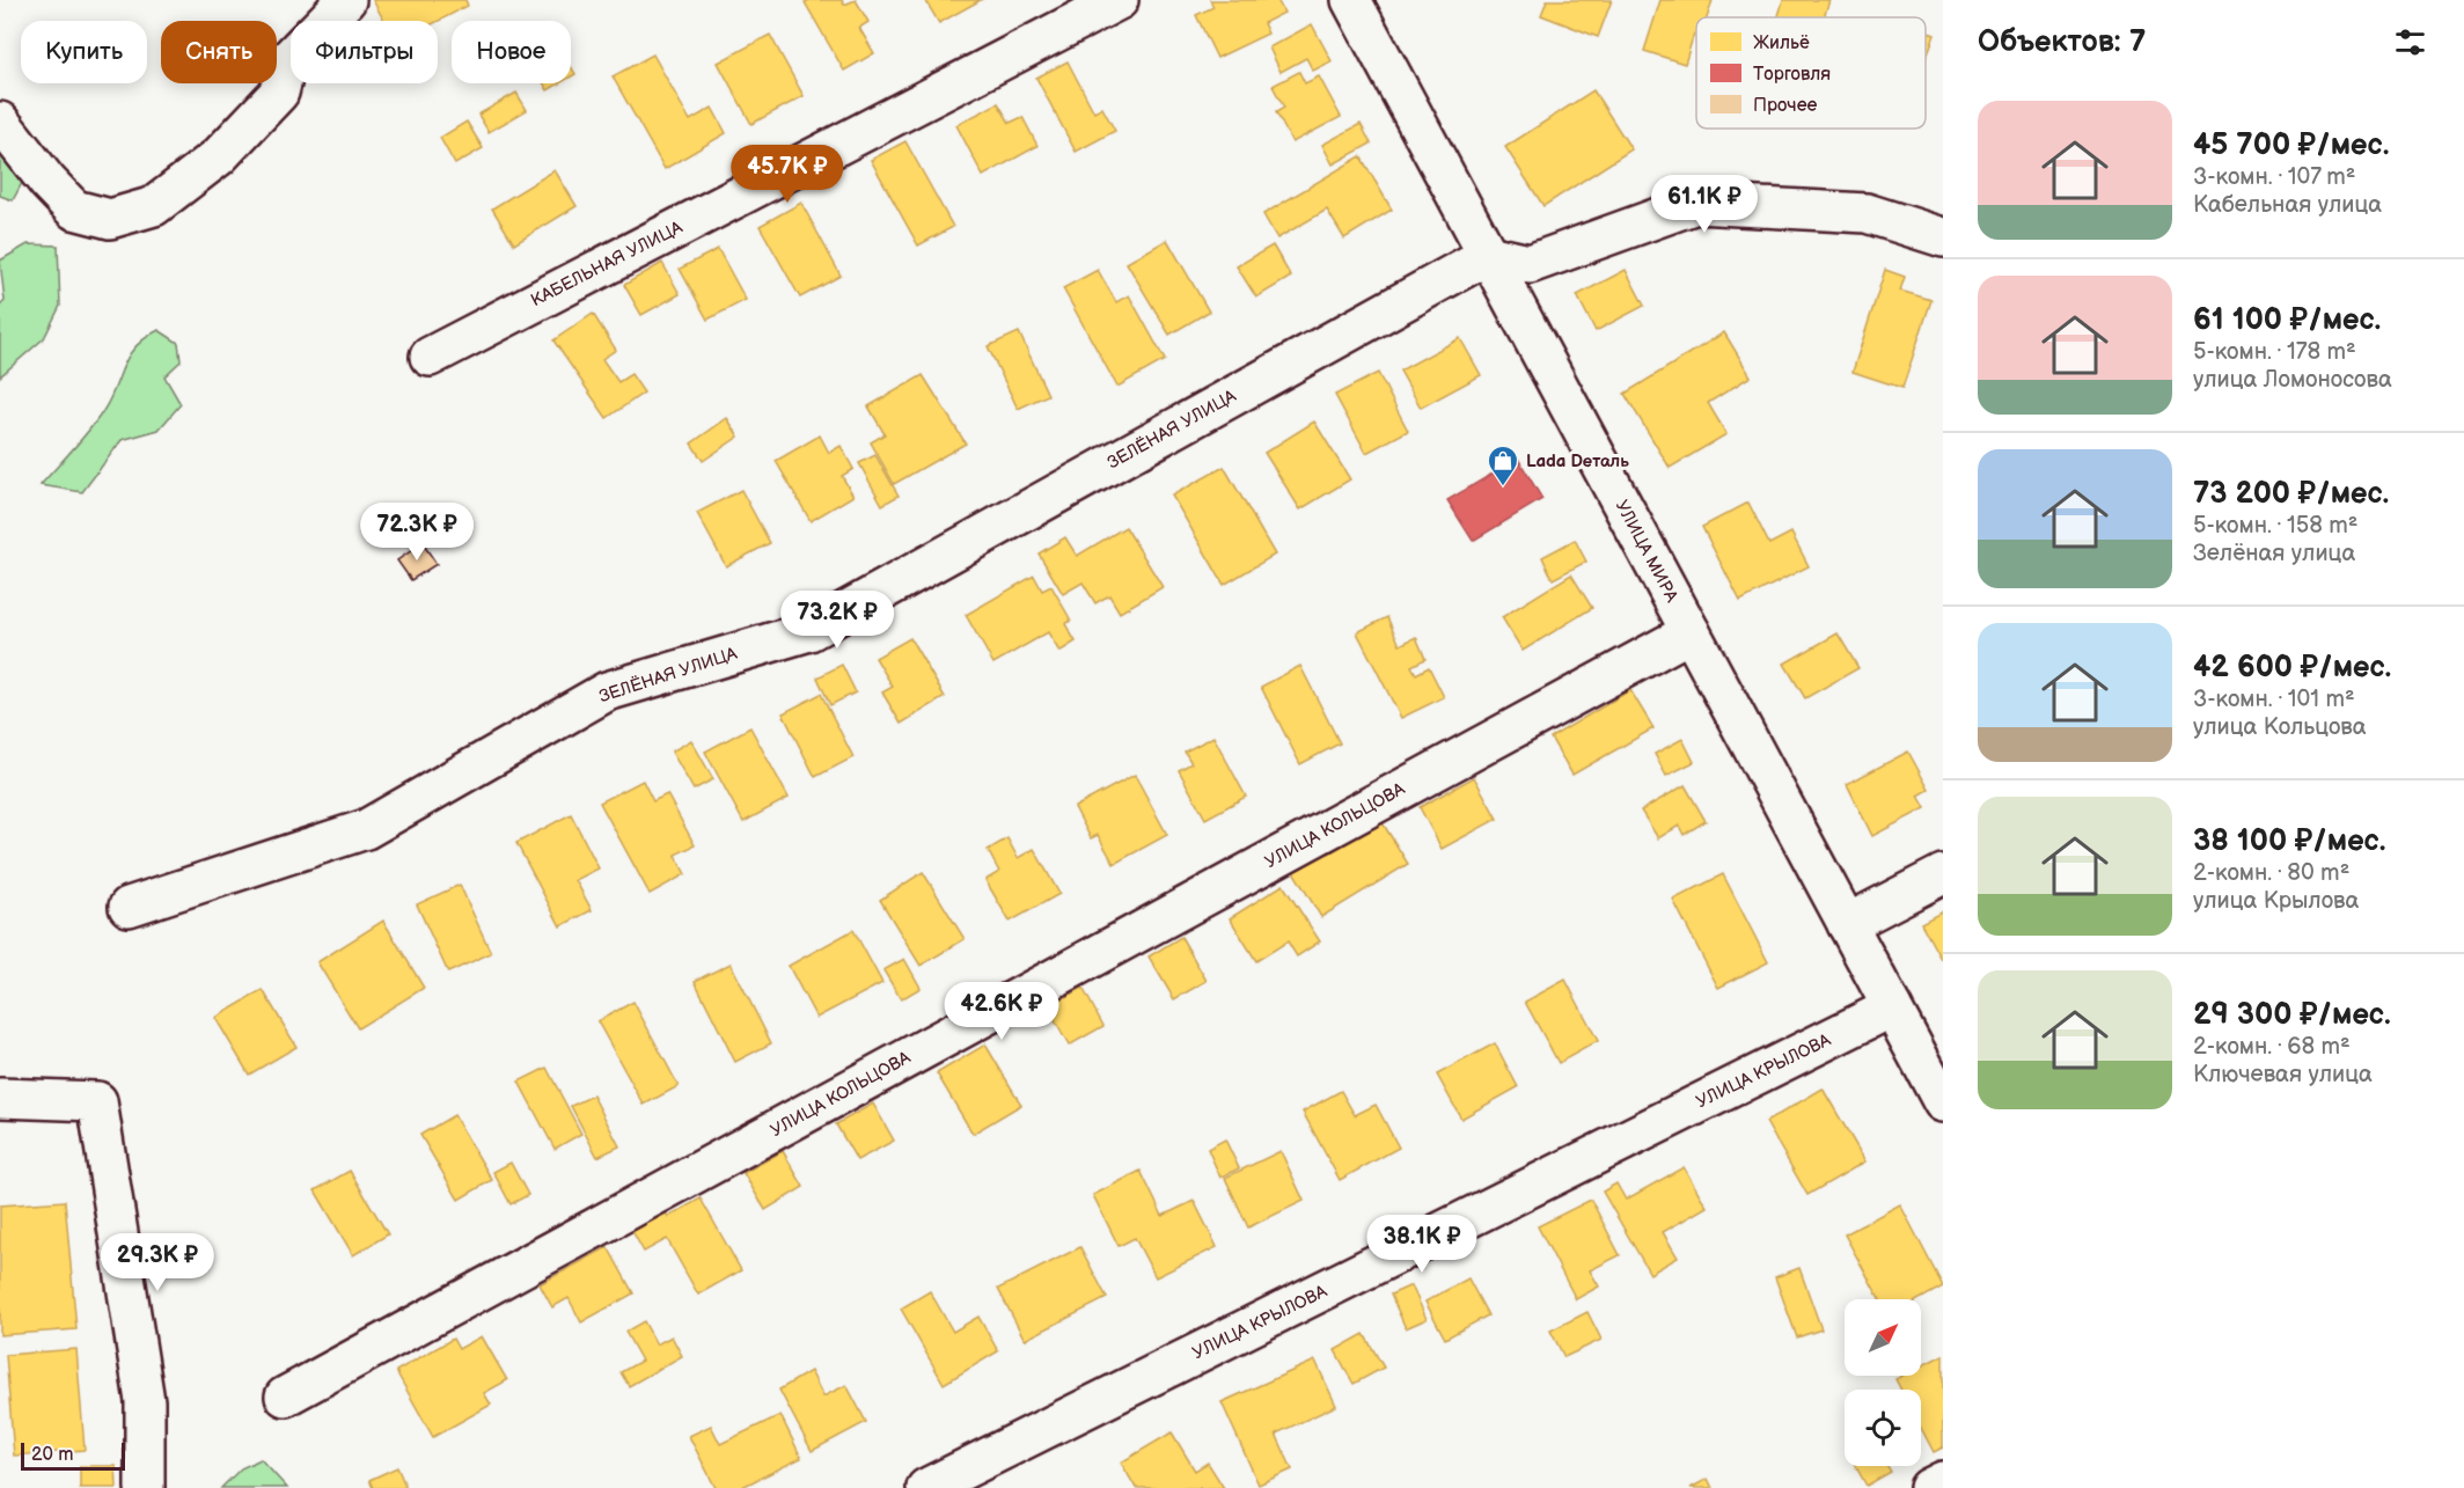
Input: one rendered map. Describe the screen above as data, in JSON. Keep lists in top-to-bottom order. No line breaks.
{"streets":{"street":["КАБЕЛЬНАЯ УЛИЦА","ЗЕЛЁНАЯ УЛИЦА","УЛИЦА МИРА","УЛИЦА КОЛЬЦОВА","УЛИЦА КРЫЛОВА"]},"crossings":[["ЗЕЛЁНАЯ УЛИЦА","УЛИЦА МИРА"],["УЛИЦА МИРА","УЛИЦА КОЛЬЦОВА"],["УЛИЦА МИРА","УЛИЦА КРЫЛОВА"]],"places":{"shop":["Lada Dеталь"]},"legend":["Жильё","Торговля","Прочее"],"scale_bar":"20 m","north":"top right","page":{"heading":"Объектов: 7","chip":["Купить","Снять","Фильтры","Новое"],"list":[{"name":"45 700 ₽/мес.","note":"3-комн. · 107 m² · Кабельная улица"},{"name":"61 100 ₽/мес.","note":"5-комн. · 178 m² · улица Ломоносова"},{"name":"73 200 ₽/мес.","note":"5-комн. · 158 m² · Зелёная улица"},{"name":"42 600 ₽/мес.","note":"3-комн. · 101 m² · улица Кольцова"},{"name":"38 100 ₽/мес.","note":"2-комн. · 80 m² · улица Крылова"},{"name":"29 300 ₽/мес.","note":"2-комн. · 68 m² · Ключевая улица"}],"price":["45.7K ₽","61.1K ₽","72.3K ₽","73.2K ₽","42.6K ₽","38.1K ₽","29.3K ₽"],"scale":"20 m"}}
